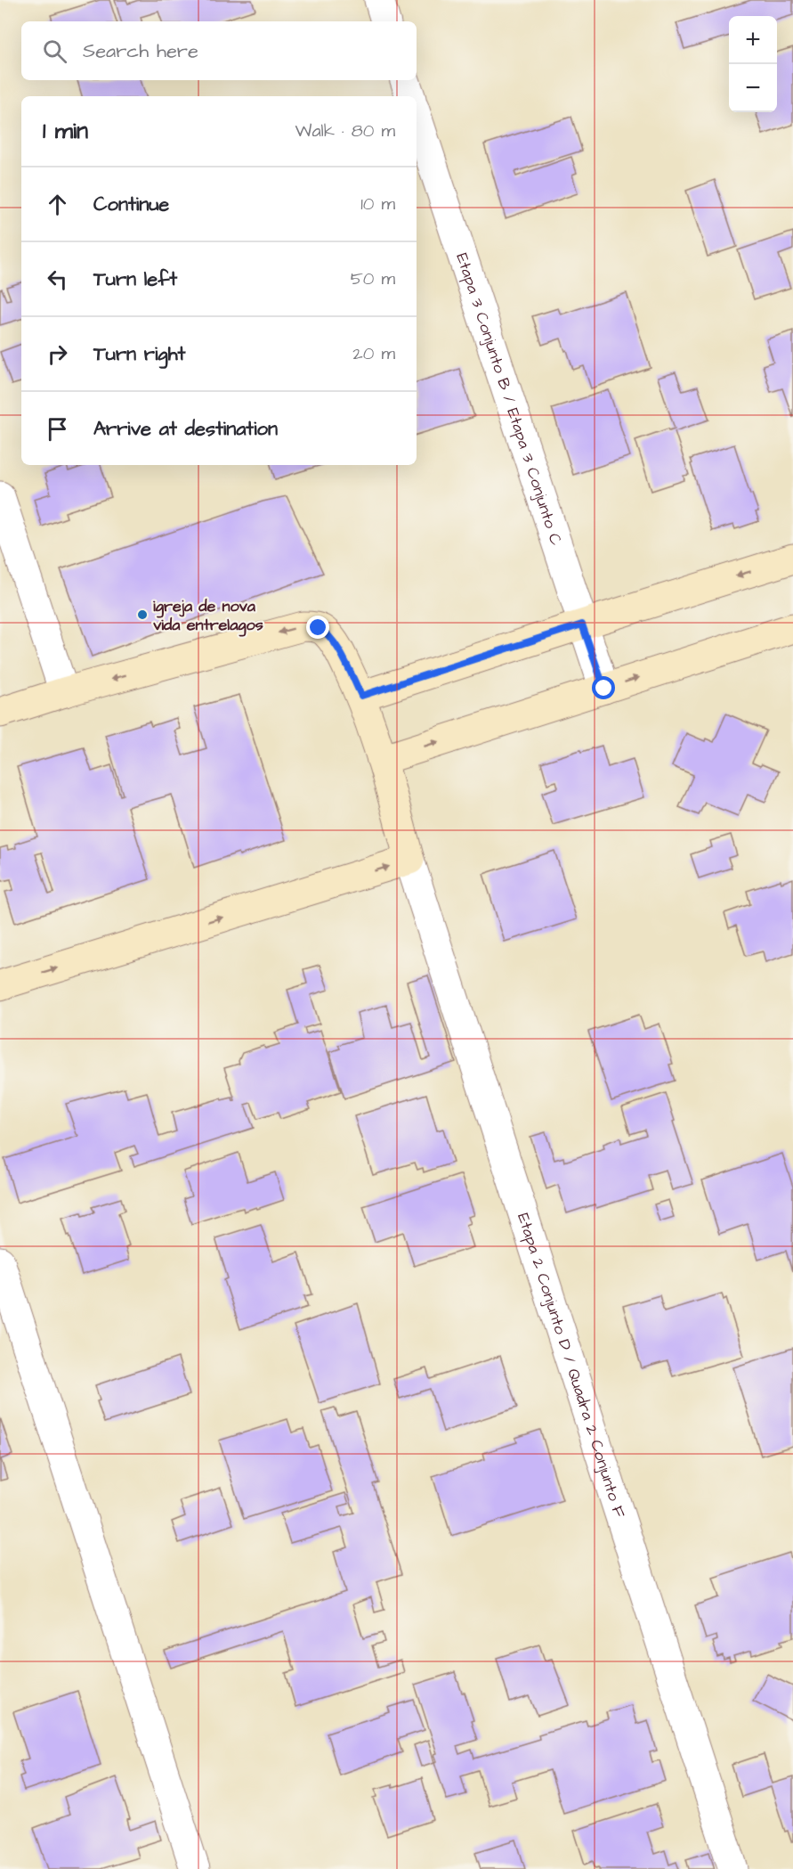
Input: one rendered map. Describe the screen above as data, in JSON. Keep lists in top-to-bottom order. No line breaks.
{"streets":{"street":["Etapa 3 Conjunto B / Etapa 3 Conjunto C","Etapa 2 Conjunto D / Quadra 2 Conjunto F"]},"places":["igreja de nova vida entrelagos"],"page":{"map_buttons":["+","−"],"search":"Search here","heading":["1 min","Walk · 80 m"],"list":[["Continue","10 m"],["Turn left","50 m"],["Turn right","20 m"],"Arrive at destination"]}}
